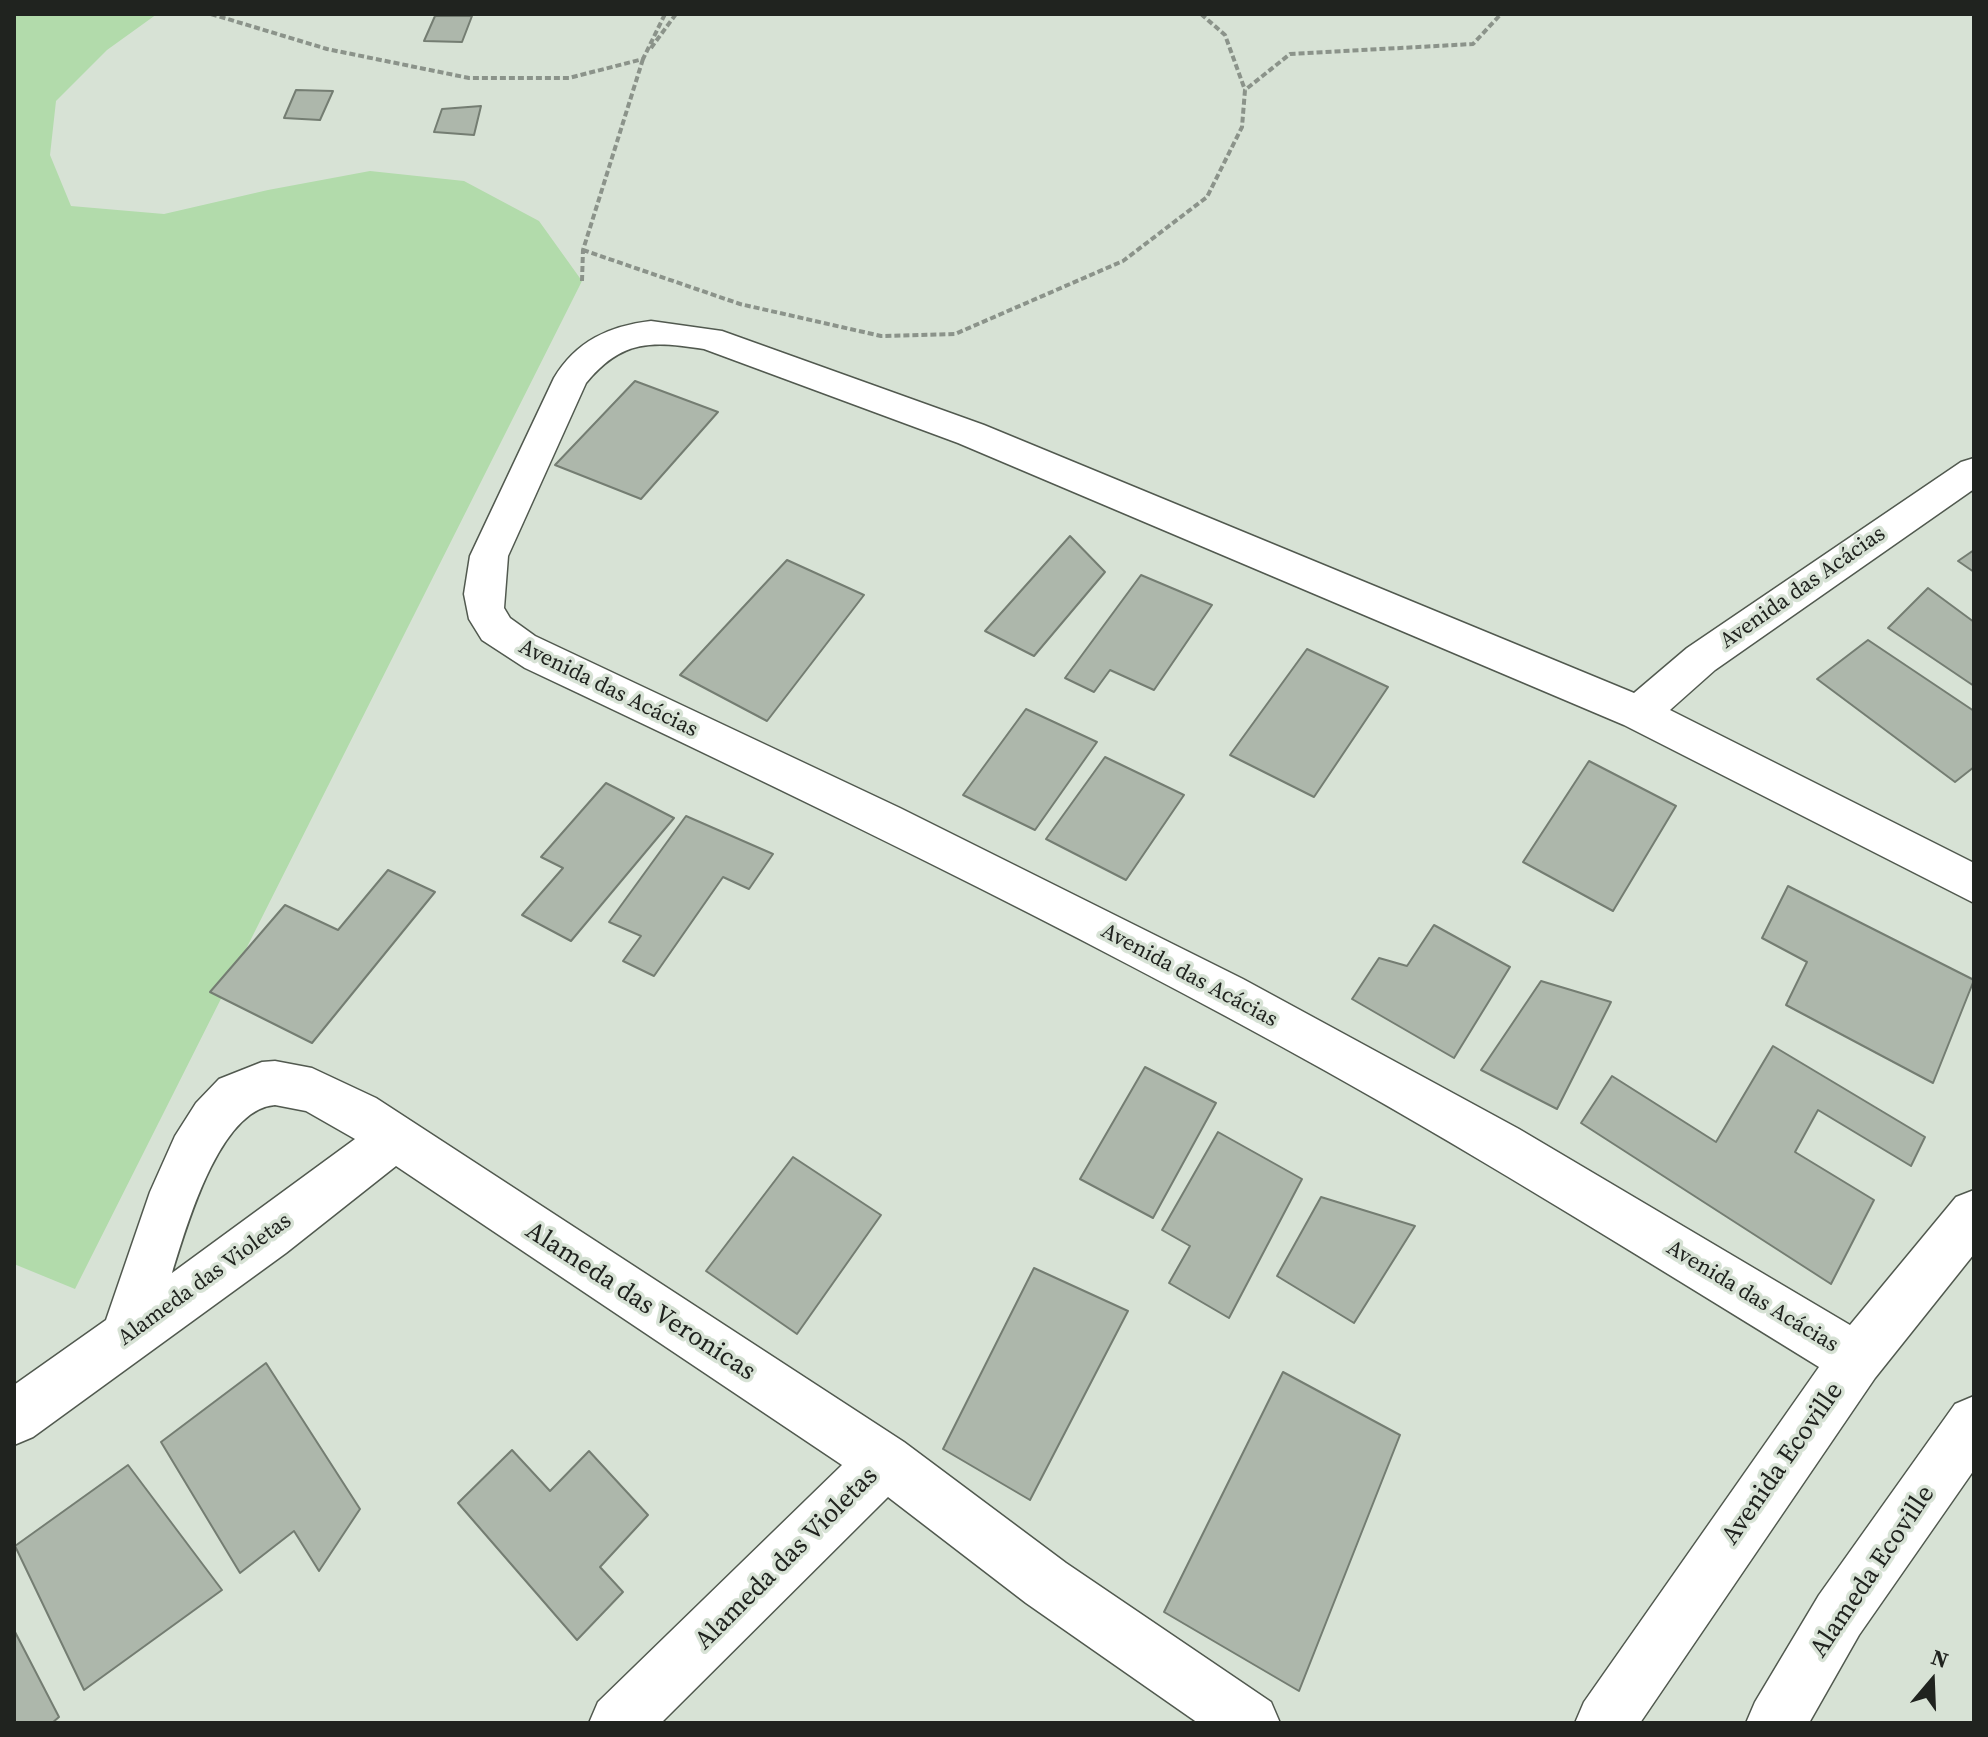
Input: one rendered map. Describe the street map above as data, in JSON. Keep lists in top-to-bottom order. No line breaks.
{"streets":{"street":["Avenida das Acácias","Alameda das Violetas","Alameda das Veronicas","Avenida Ecoville","Alameda Ecoville"]},"crossings":[["Avenida das Acácias","Avenida Ecoville"],["Alameda das Violetas","Alameda das Veronicas"]],"north":"top"}
